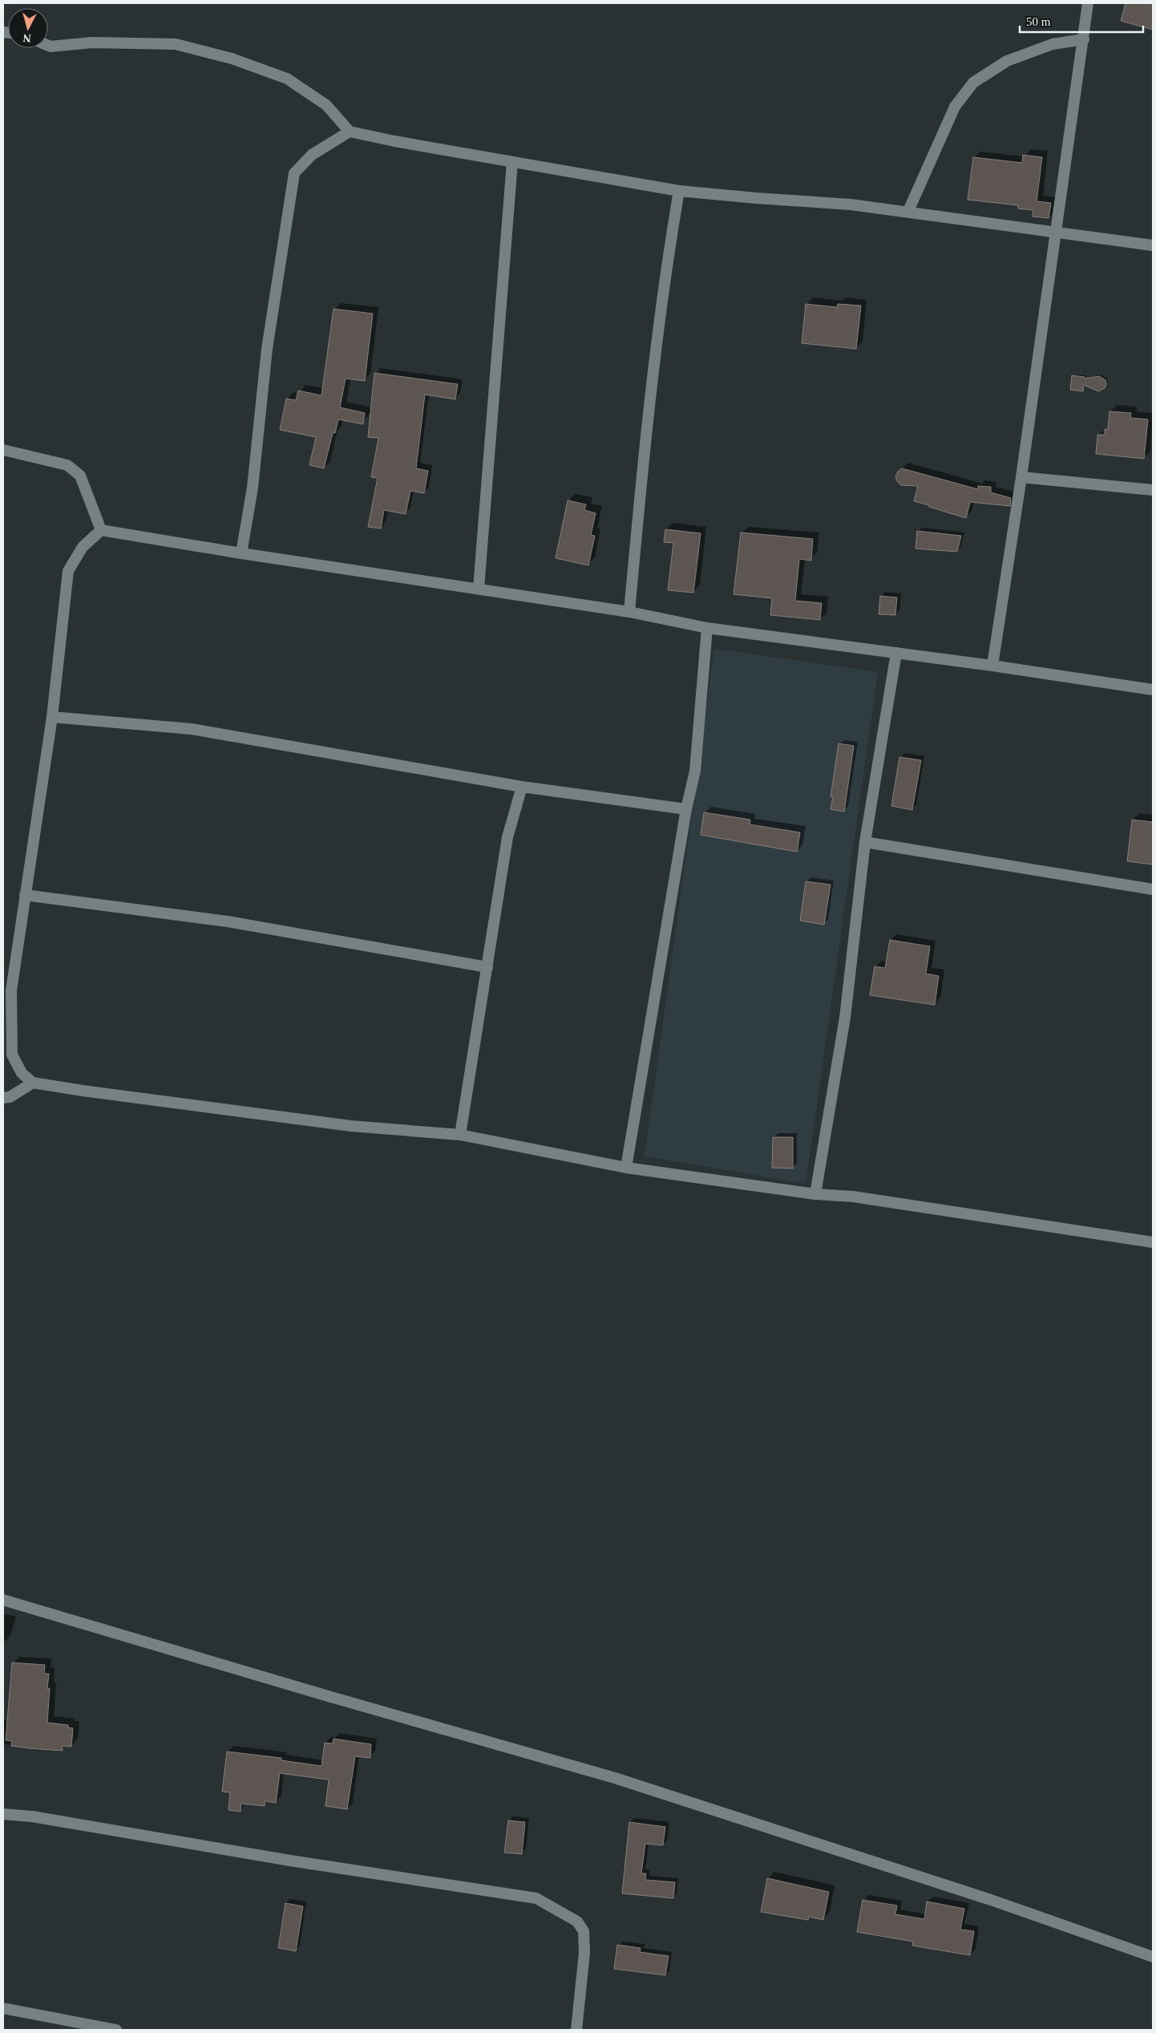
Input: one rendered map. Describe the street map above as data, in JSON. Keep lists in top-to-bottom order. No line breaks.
{"scale_bar":"50 m","north":"bottom"}
